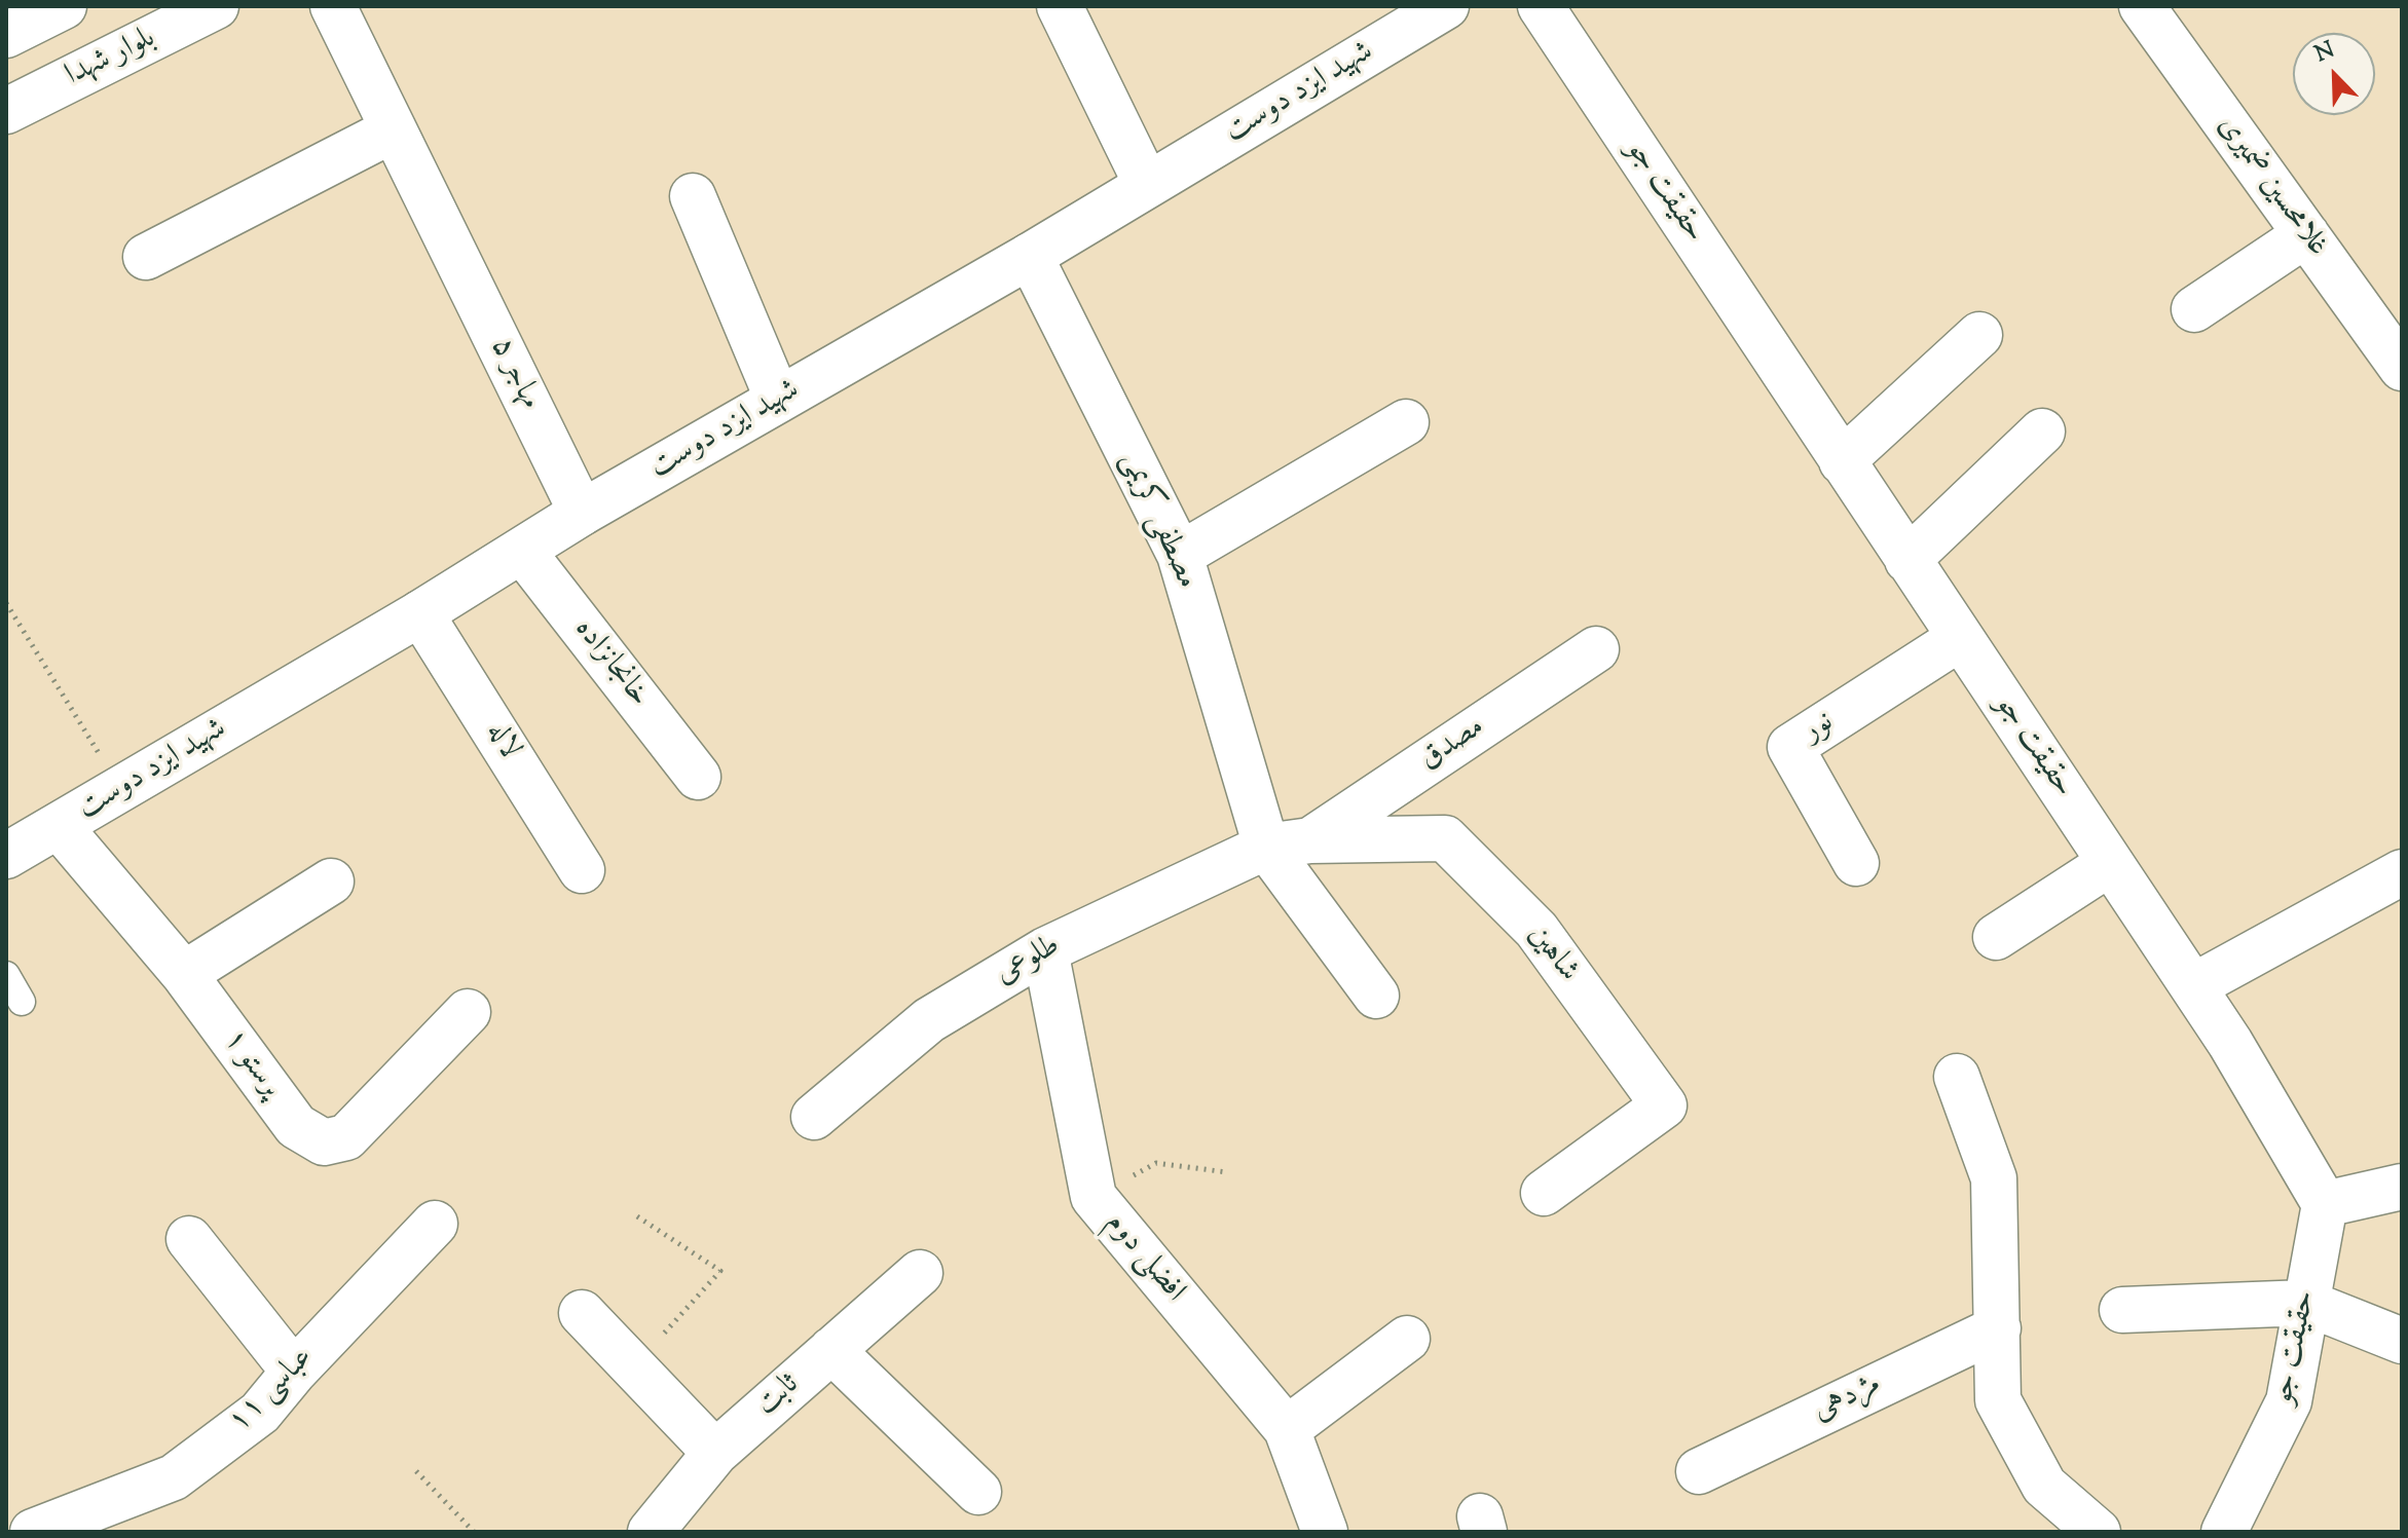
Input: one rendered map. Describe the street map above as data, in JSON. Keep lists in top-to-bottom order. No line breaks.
{"streets":{"street":["بلوار شهدا","شهید ایزد دوست","غلامحسین ضمیری","حقیقت جو","مهاجر ۵","مصطفی کریمی","خانجانزاده","نور","لاله","مصدق","شاهین","طلوعی","پرستو ۱","افضلی دوم","عباسی ۱۱","ثابت","مژدهی"]},"crossings":[["شهید ایزد دوست","مهاجر ۵"],["شهید ایزد دوست","مصطفی کریمی"],["شهید ایزد دوست","خانجانزاده"],["شهید ایزد دوست","لاله"],["شهید ایزد دوست","پرستو ۱"],["حقیقت جو","نور"],["مصطفی کریمی","شاهین"],["مصطفی کریمی","طلوعی"],["مصدق","شاهین"],["شاهین","طلوعی"],["طلوعی","افضلی دوم"]],"north":"top left"}
